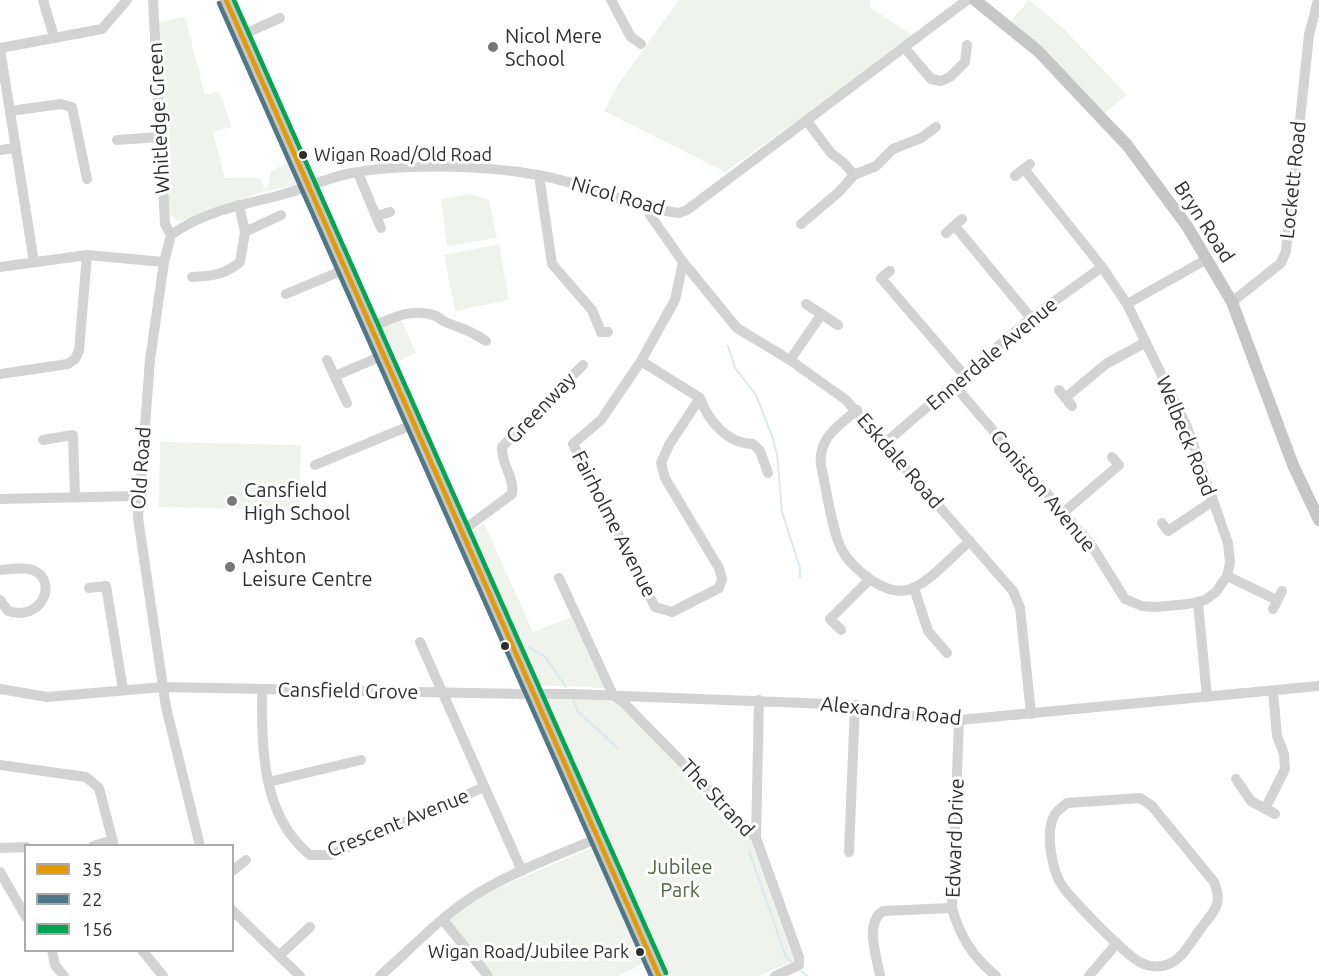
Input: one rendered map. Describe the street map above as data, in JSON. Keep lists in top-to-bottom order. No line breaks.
{"streets":{"main road":["Bryn Road"],"street":["Whitledge Green","Lockett Road","Nicol Road","Ennerdale Avenue","Greenway","Welbeck Road","Eskdale Road","Old Road","Coniston Avenue","Fairholme Avenue","Cansfield Grove","Alexandra Road","The Strand","Crescent Avenue","Edward Drive"]},"crossings":[["Whitledge Green","Old Road"],["Lockett Road","Bryn Road"],["Nicol Road","Eskdale Road"],["Ennerdale Avenue","Welbeck Road"],["Ennerdale Avenue","Eskdale Road"],["Ennerdale Avenue","Coniston Avenue"],["Eskdale Road","Fairholme Avenue"],["Eskdale Road","Alexandra Road"],["Old Road","Cansfield Grove"],["Cansfield Grove","Alexandra Road"],["Cansfield Grove","Crescent Avenue"],["Alexandra Road","The Strand"],["Alexandra Road","Edward Drive"]],"parks":["Jubilee Park"],"places":["Nicol Mere School","Wigan Road/Old Road","Cansfield High School","Ashton Leisure Centre","Wigan Road/Jubilee Park"],"lines":["transit line 35","transit line 156","transit line 22"],"legend":["35","22","156"]}
